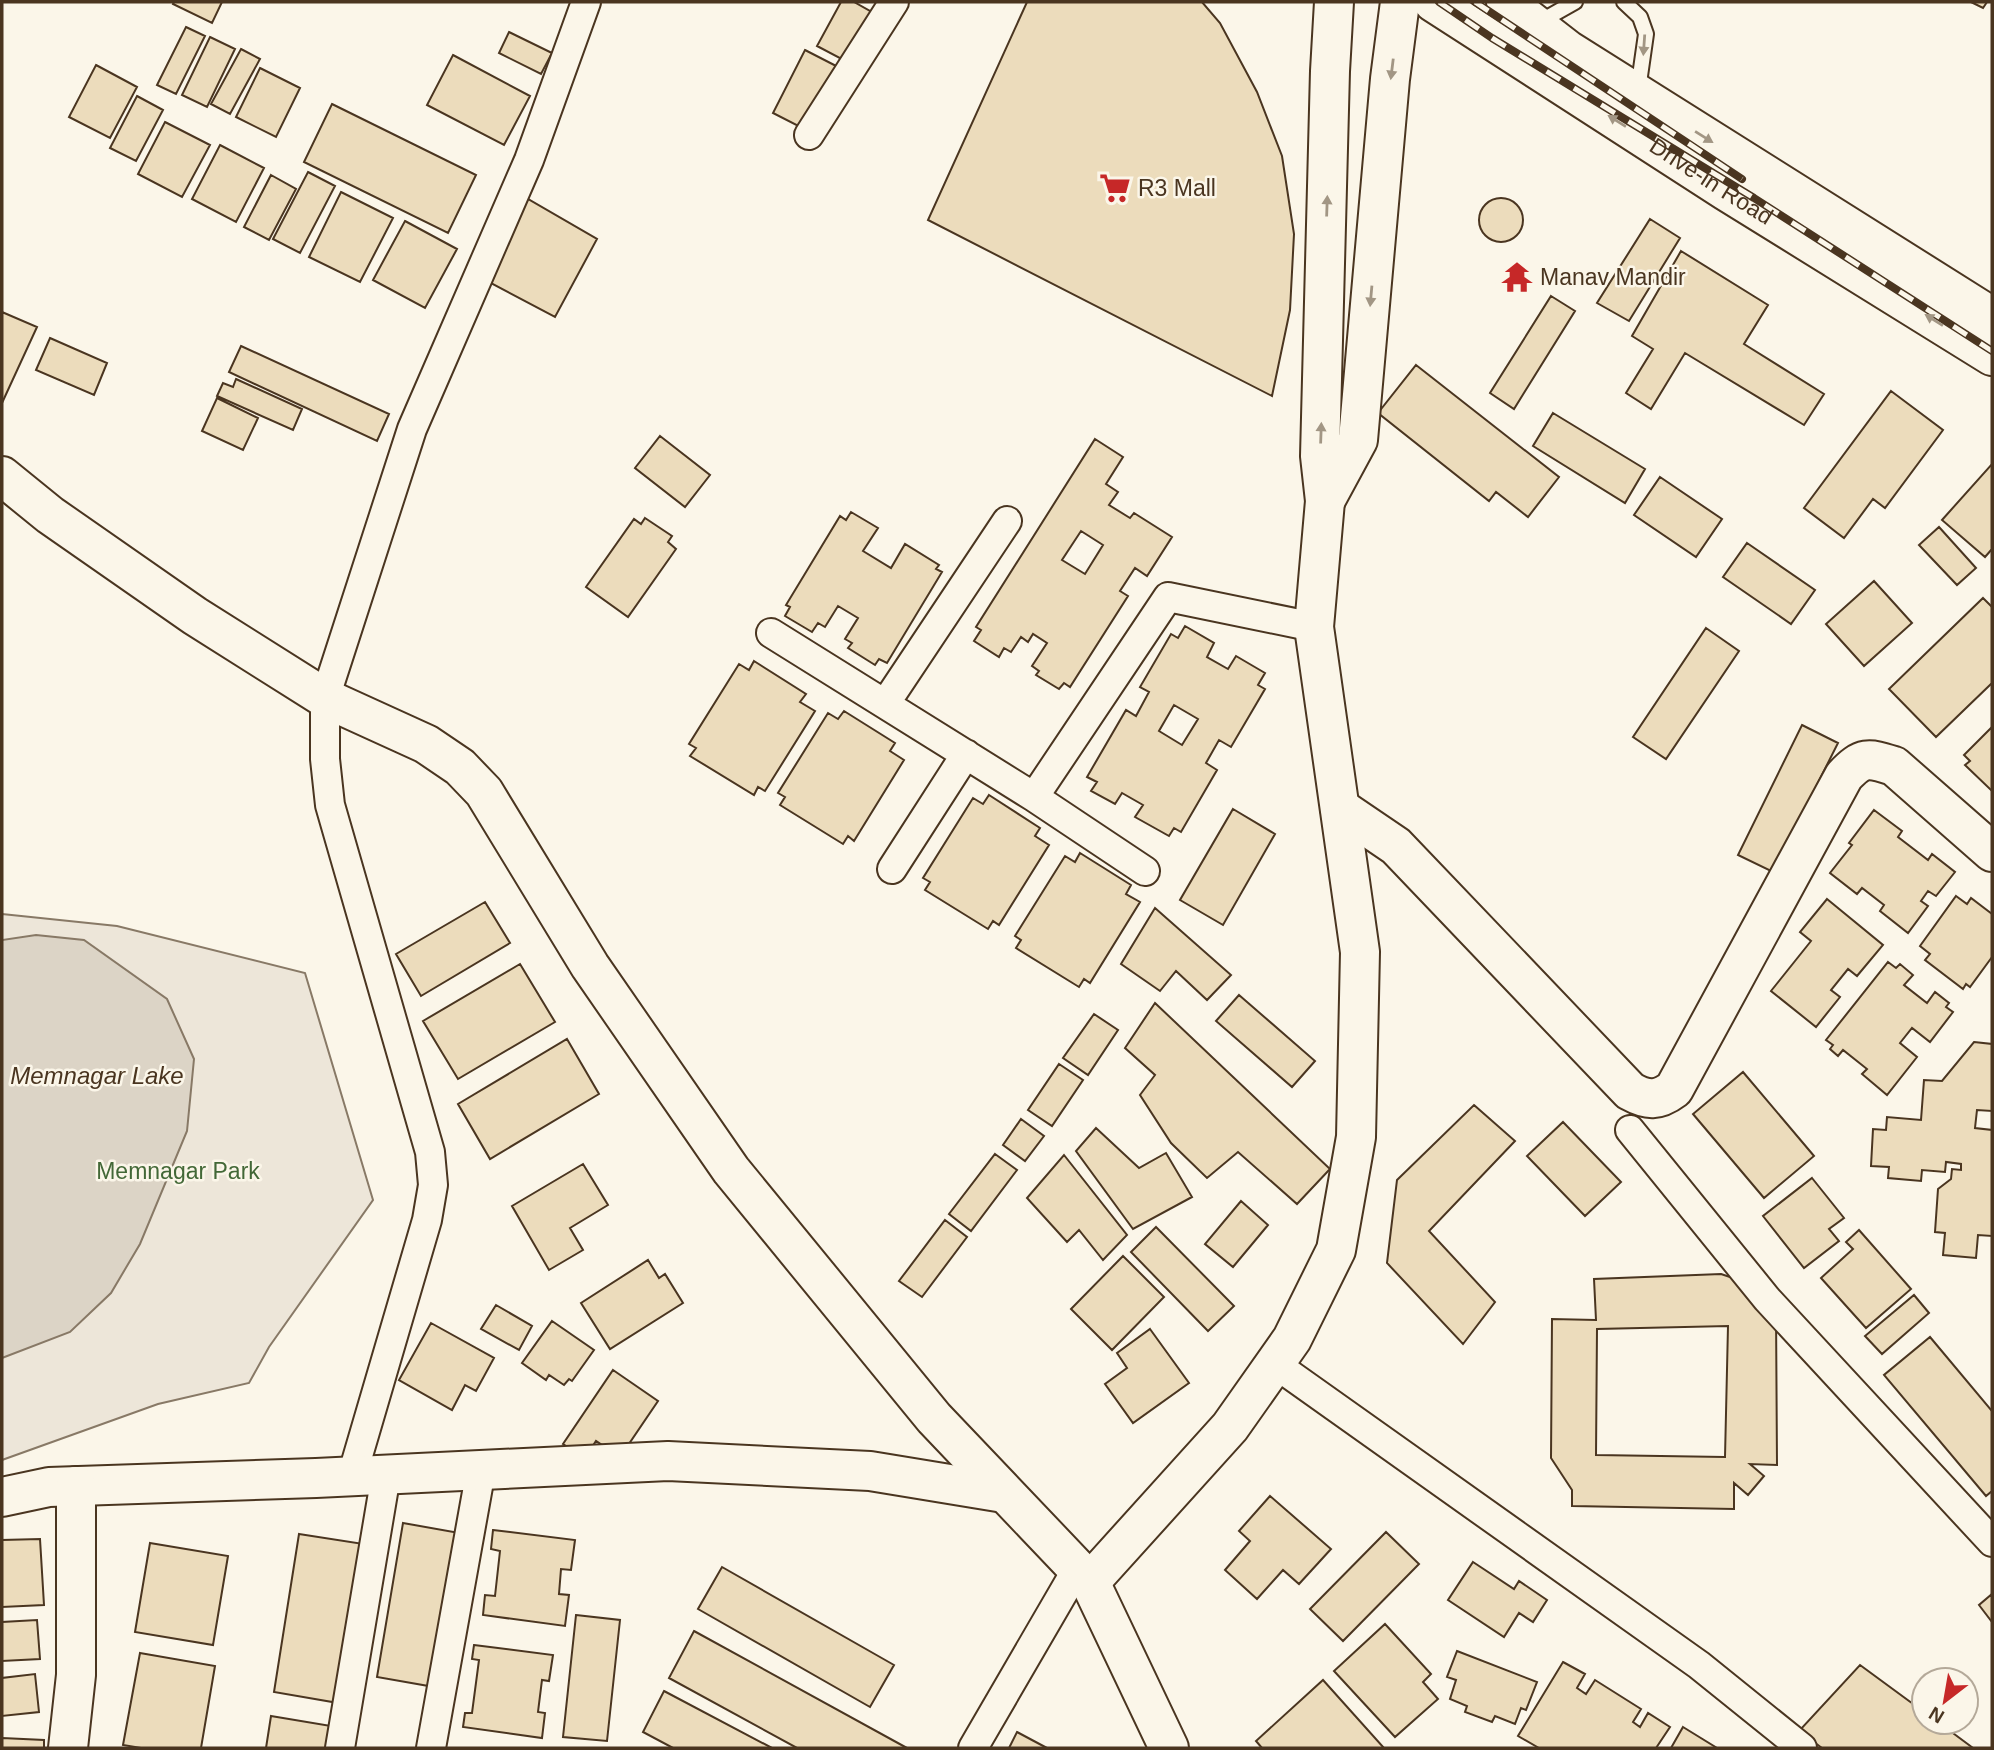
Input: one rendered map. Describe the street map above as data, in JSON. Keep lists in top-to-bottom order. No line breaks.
{"streets":{"street":["Drive-in Road"]},"water":["Memnagar Lake"],"parks":["Memnagar Park"],"places":{"supermarket":["R3 Mall"],"temple":["Manav Mandir"]},"north":"bottom left"}
